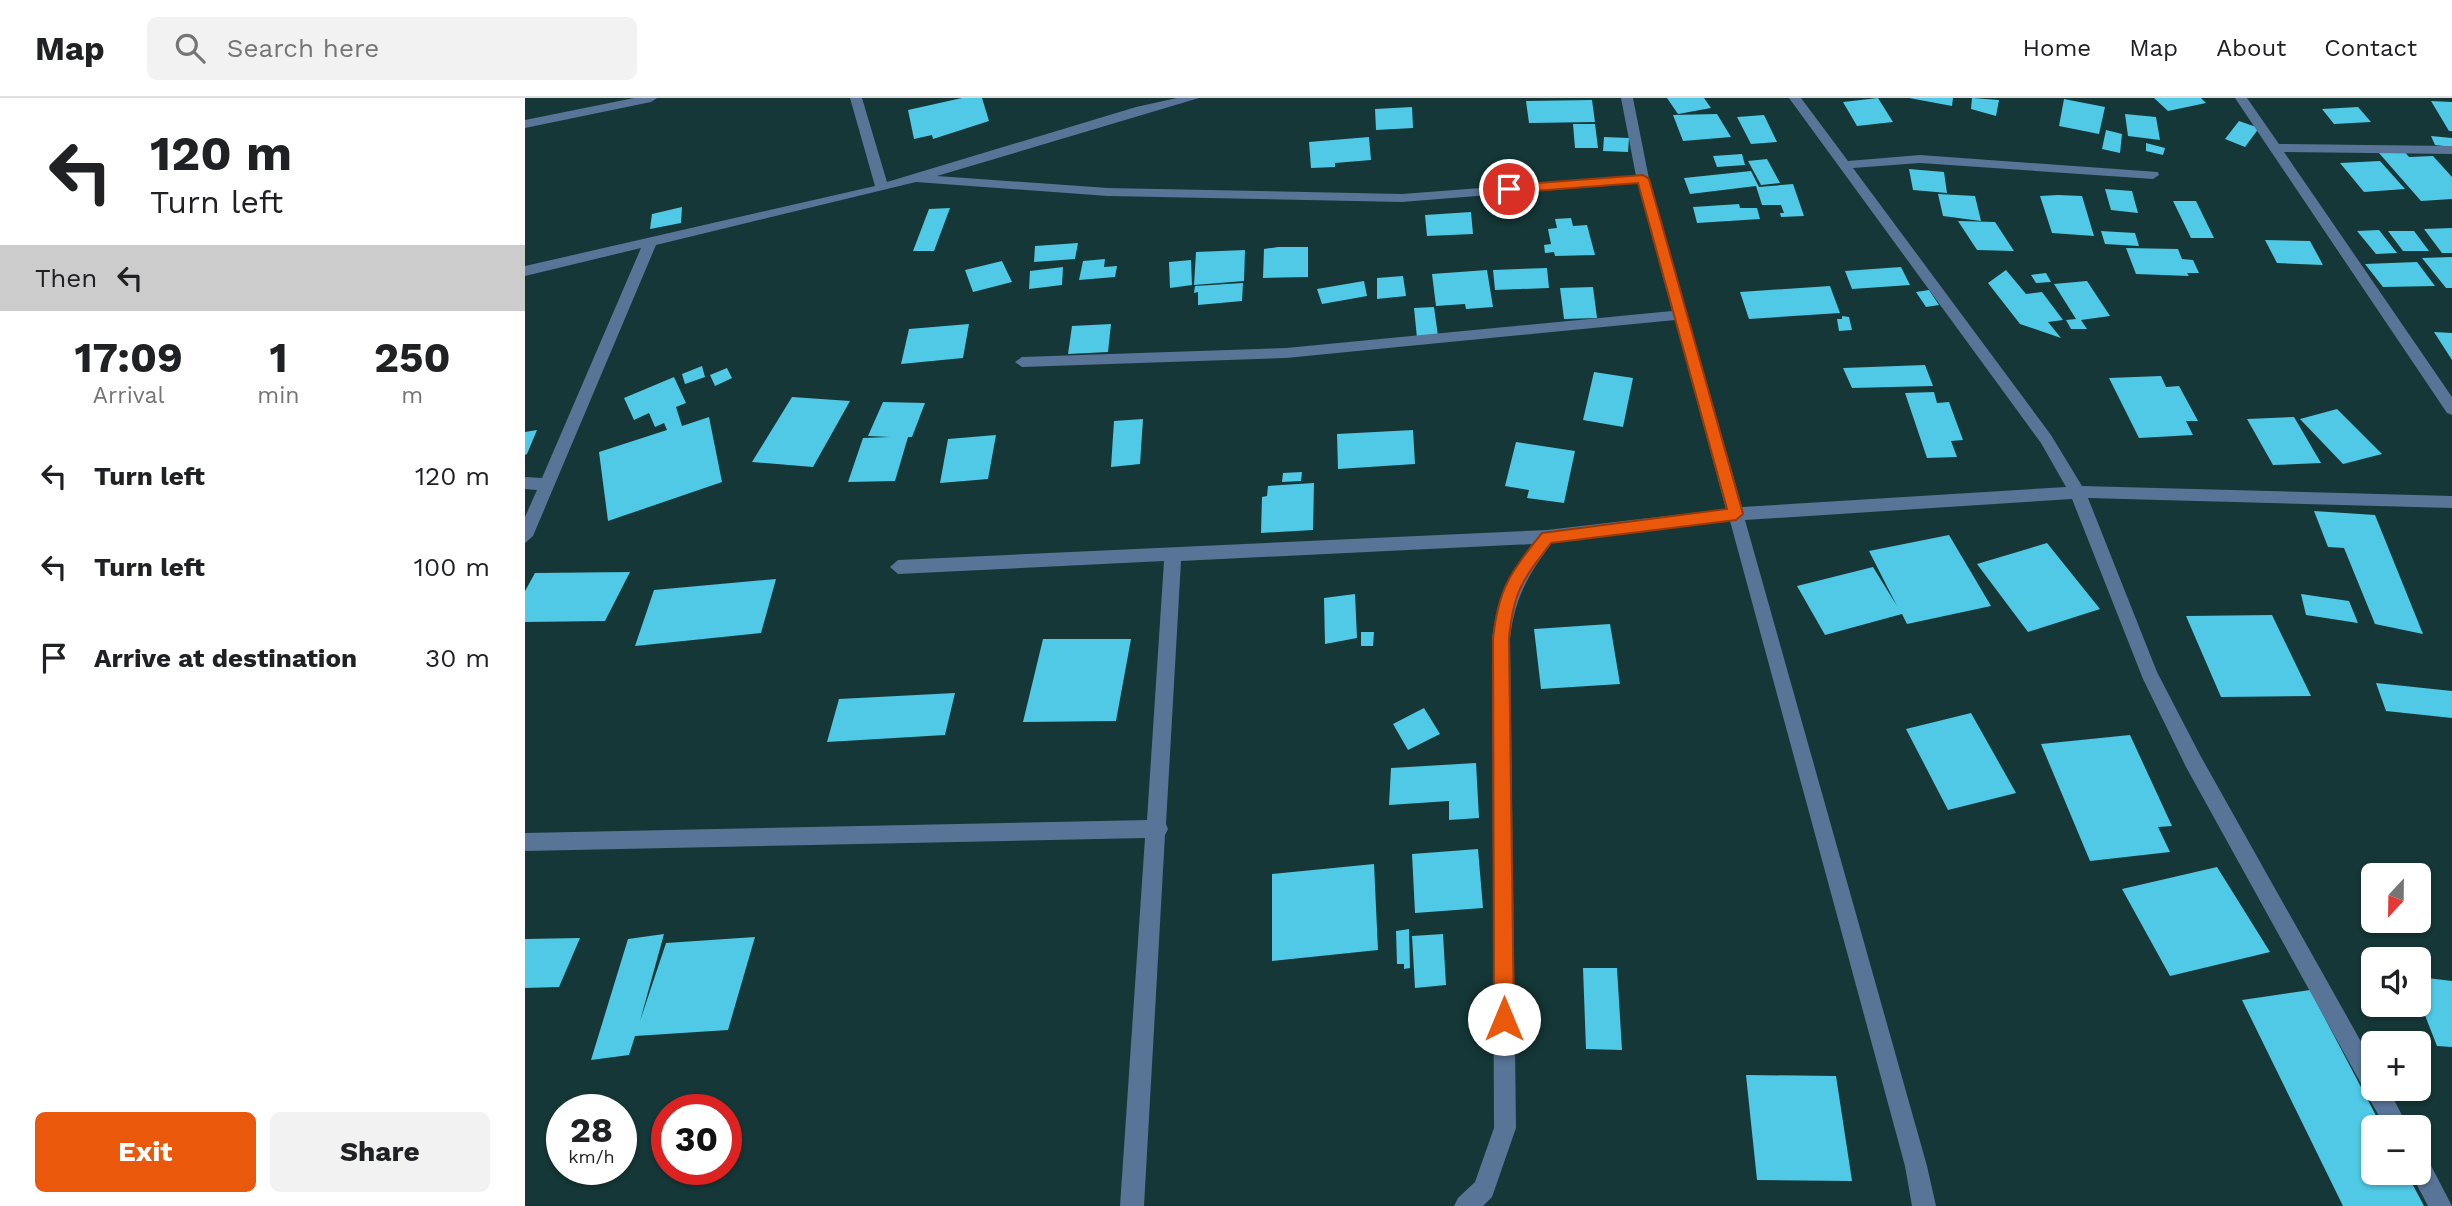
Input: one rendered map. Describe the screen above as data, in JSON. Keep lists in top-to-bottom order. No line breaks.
{"north":"bottom","page":{"header":"Map","search":"Search here","nav":["Home","Map","About","Contact"],"turn":["120 m","Turn left"],"then":"Then","eta":["17:09","Arrival","1","min","250","m"],"list":[{"name":"Turn left","value":"120 m"},{"name":"Turn left","value":"100 m"},{"name":"Arrive at destination","value":"30 m"}],"map_buttons":["+","−"],"speed":"28 km/h","limit":"30","buttons":["Exit","Share"]}}
